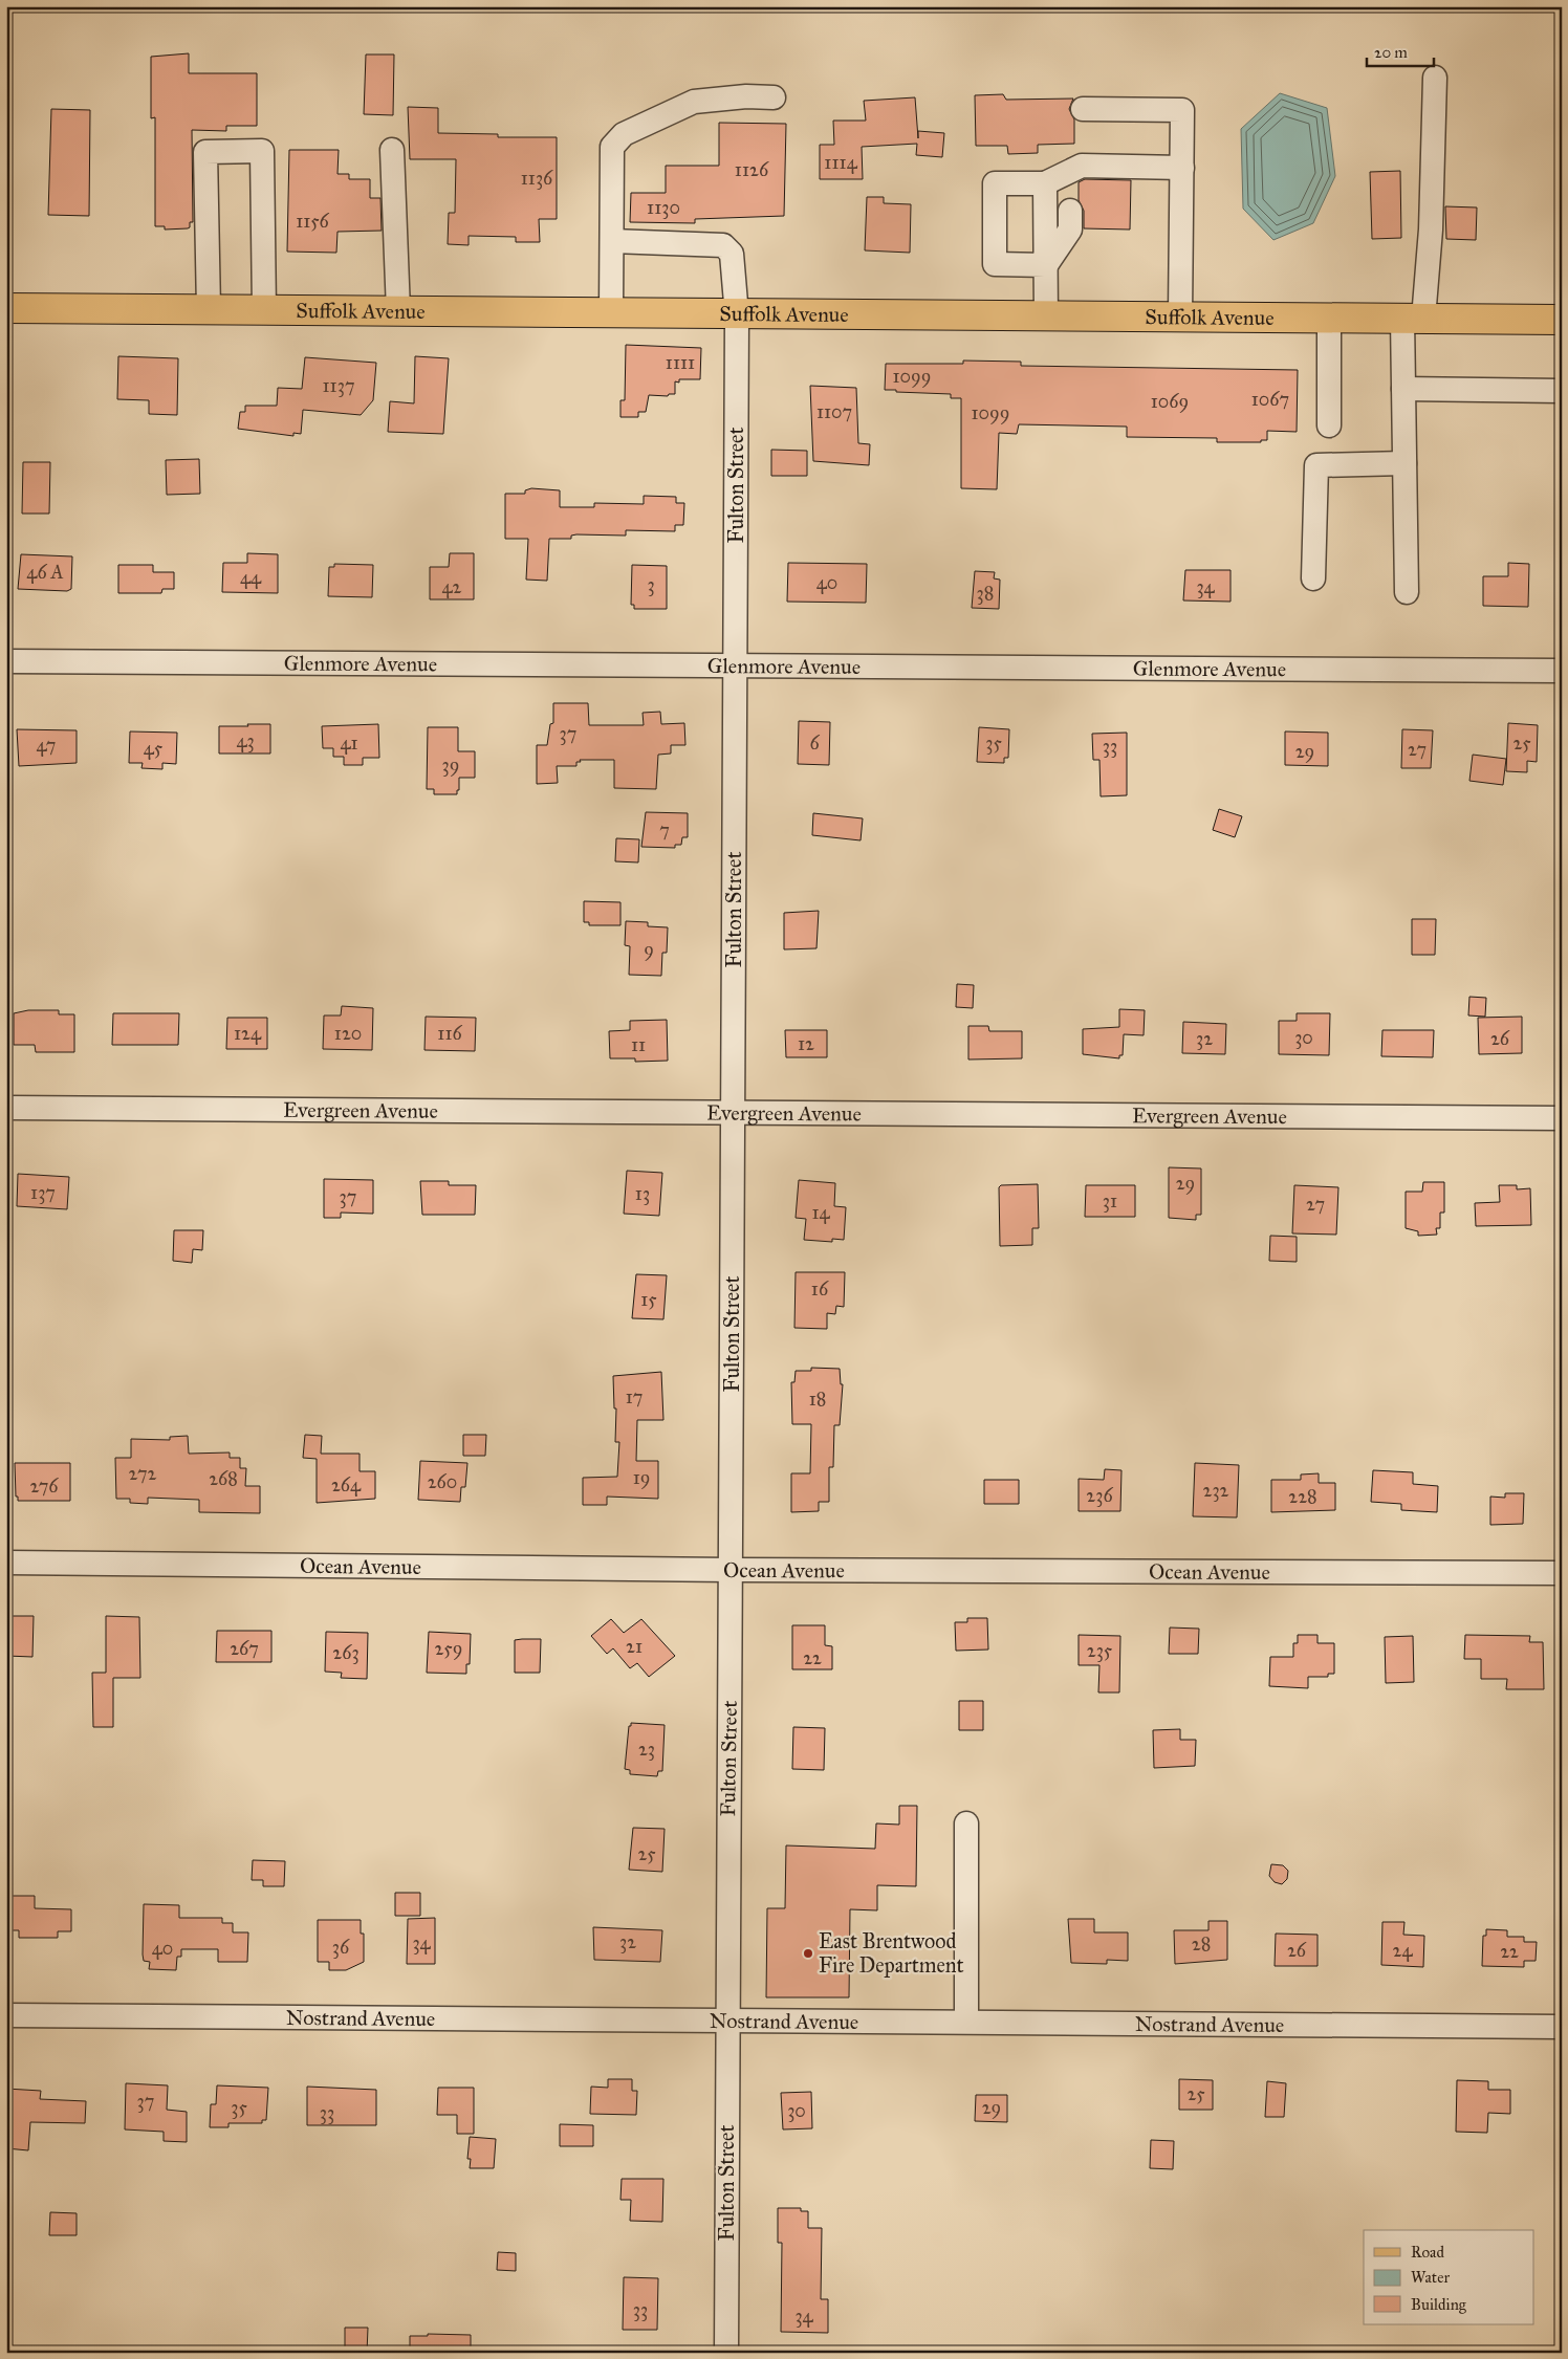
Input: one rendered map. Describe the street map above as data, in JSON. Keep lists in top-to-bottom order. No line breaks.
{"streets":{"main road":["Suffolk Avenue"],"street":["Fulton Street","Glenmore Avenue","Evergreen Avenue","Ocean Avenue","Nostrand Avenue"]},"crossings":[["Suffolk Avenue","Fulton Street"],["Fulton Street","Glenmore Avenue"],["Fulton Street","Evergreen Avenue"],["Fulton Street","Ocean Avenue"],["Fulton Street","Nostrand Avenue"]],"places":["East Brentwood Fire Department"],"house_numbers":["1114","1126","1136","1130","1156","1111","1099","1137","1067","1069","1107","1099","46 A","44","40","3","42","34","38","37","43","41","6","35","25","47","33","45","27","29","39","7","9","124","120","116","30","32","26","12","11","29","137","13","37","31","27","14","16","15","17","18","272","19","268","260","264","276","232","236","228","21","267","259","235","263","22","23","25","32","34","28","36","40","26","24","22","25","37","35","29","30","33","33","34"],"legend":["Road","Water","Building"],"scale_bar":"20 m"}
